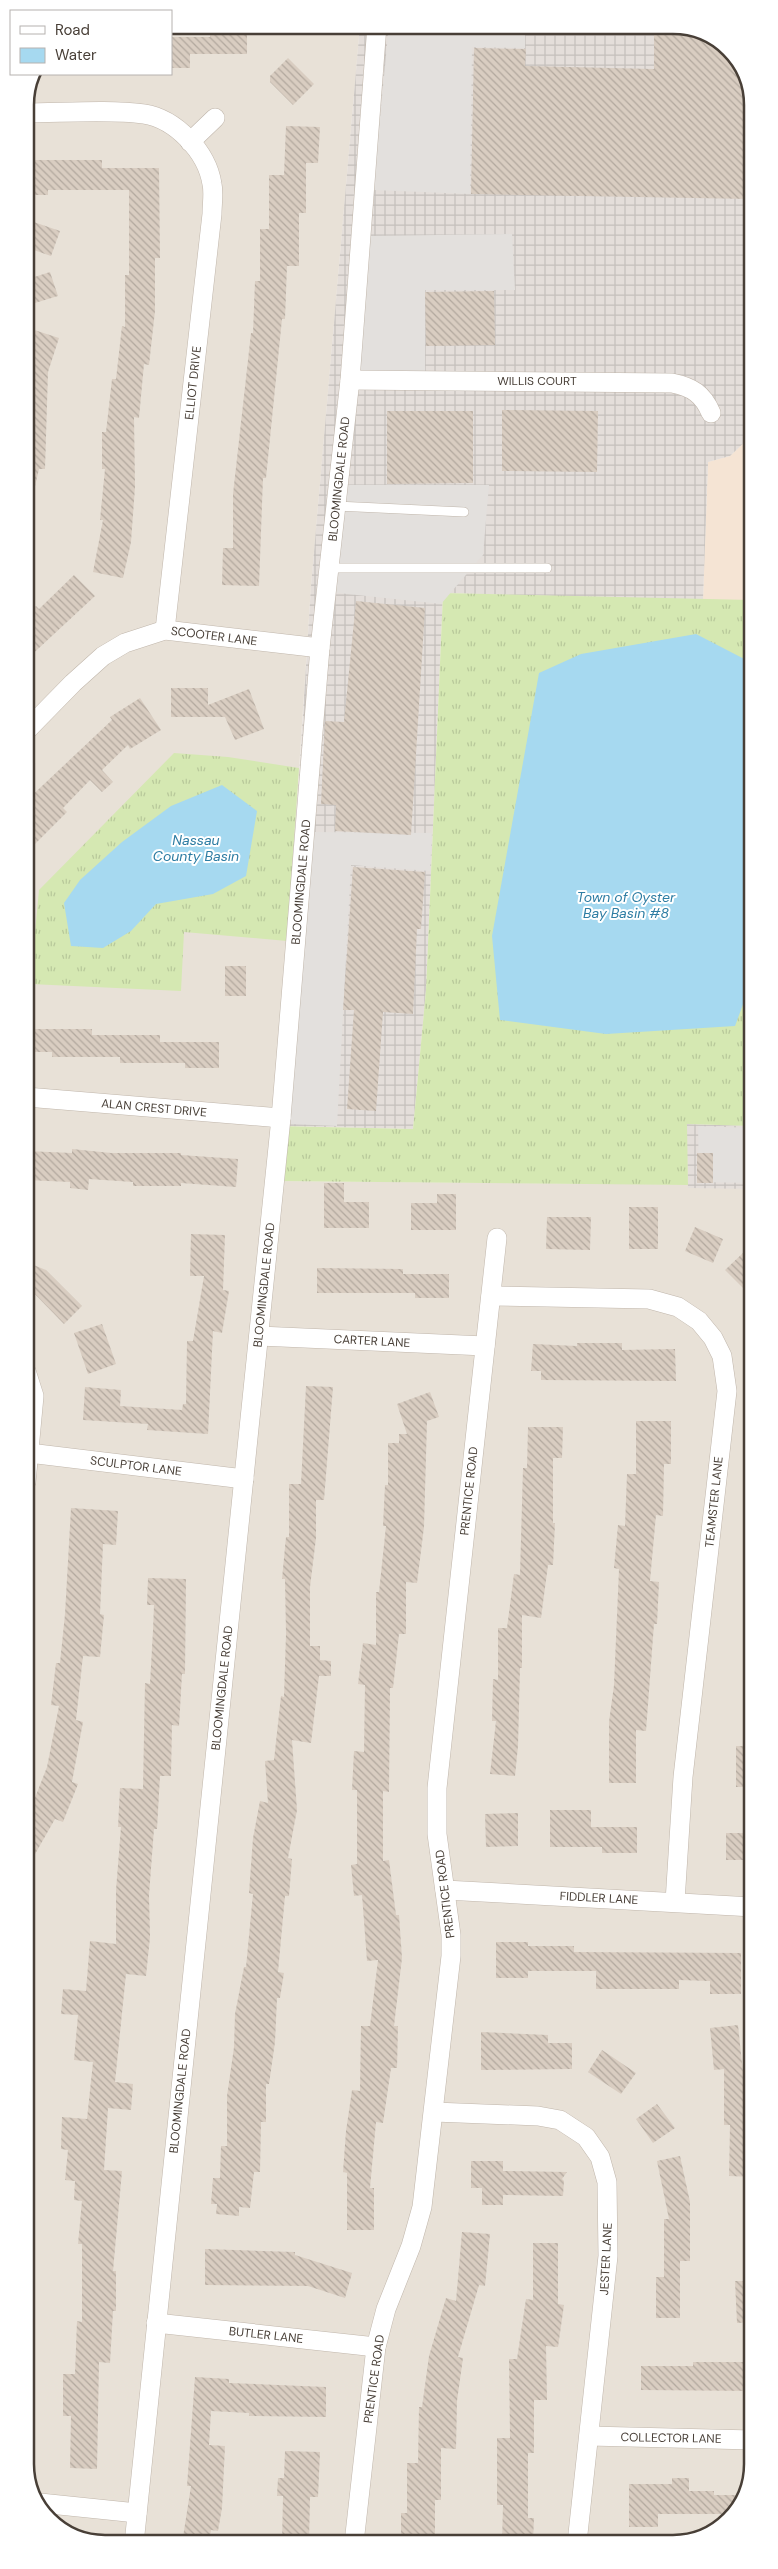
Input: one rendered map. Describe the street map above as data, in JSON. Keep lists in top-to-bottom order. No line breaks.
{"streets":{"street":["WILLIS COURT","ELLIOT DRIVE","BLOOMINGDALE ROAD","SCOOTER LANE","ALAN CREST DRIVE","CARTER LANE","SCULPTOR LANE","PRENTICE ROAD","TEAMSTER LANE","FIDDLER LANE","JESTER LANE","BUTLER LANE","COLLECTOR LANE"]},"crossings":[["WILLIS COURT","BLOOMINGDALE ROAD"],["ELLIOT DRIVE","SCOOTER LANE"],["BLOOMINGDALE ROAD","SCOOTER LANE"],["BLOOMINGDALE ROAD","ALAN CREST DRIVE"],["BLOOMINGDALE ROAD","CARTER LANE"],["BLOOMINGDALE ROAD","SCULPTOR LANE"],["BLOOMINGDALE ROAD","BUTLER LANE"],["CARTER LANE","PRENTICE ROAD"],["PRENTICE ROAD","TEAMSTER LANE"],["PRENTICE ROAD","FIDDLER LANE"],["PRENTICE ROAD","JESTER LANE"],["PRENTICE ROAD","BUTLER LANE"],["TEAMSTER LANE","FIDDLER LANE"],["JESTER LANE","COLLECTOR LANE"]],"water":["Nassau County Basin","Town of Oyster Bay Basin #8"],"legend":["Road","Water"]}
